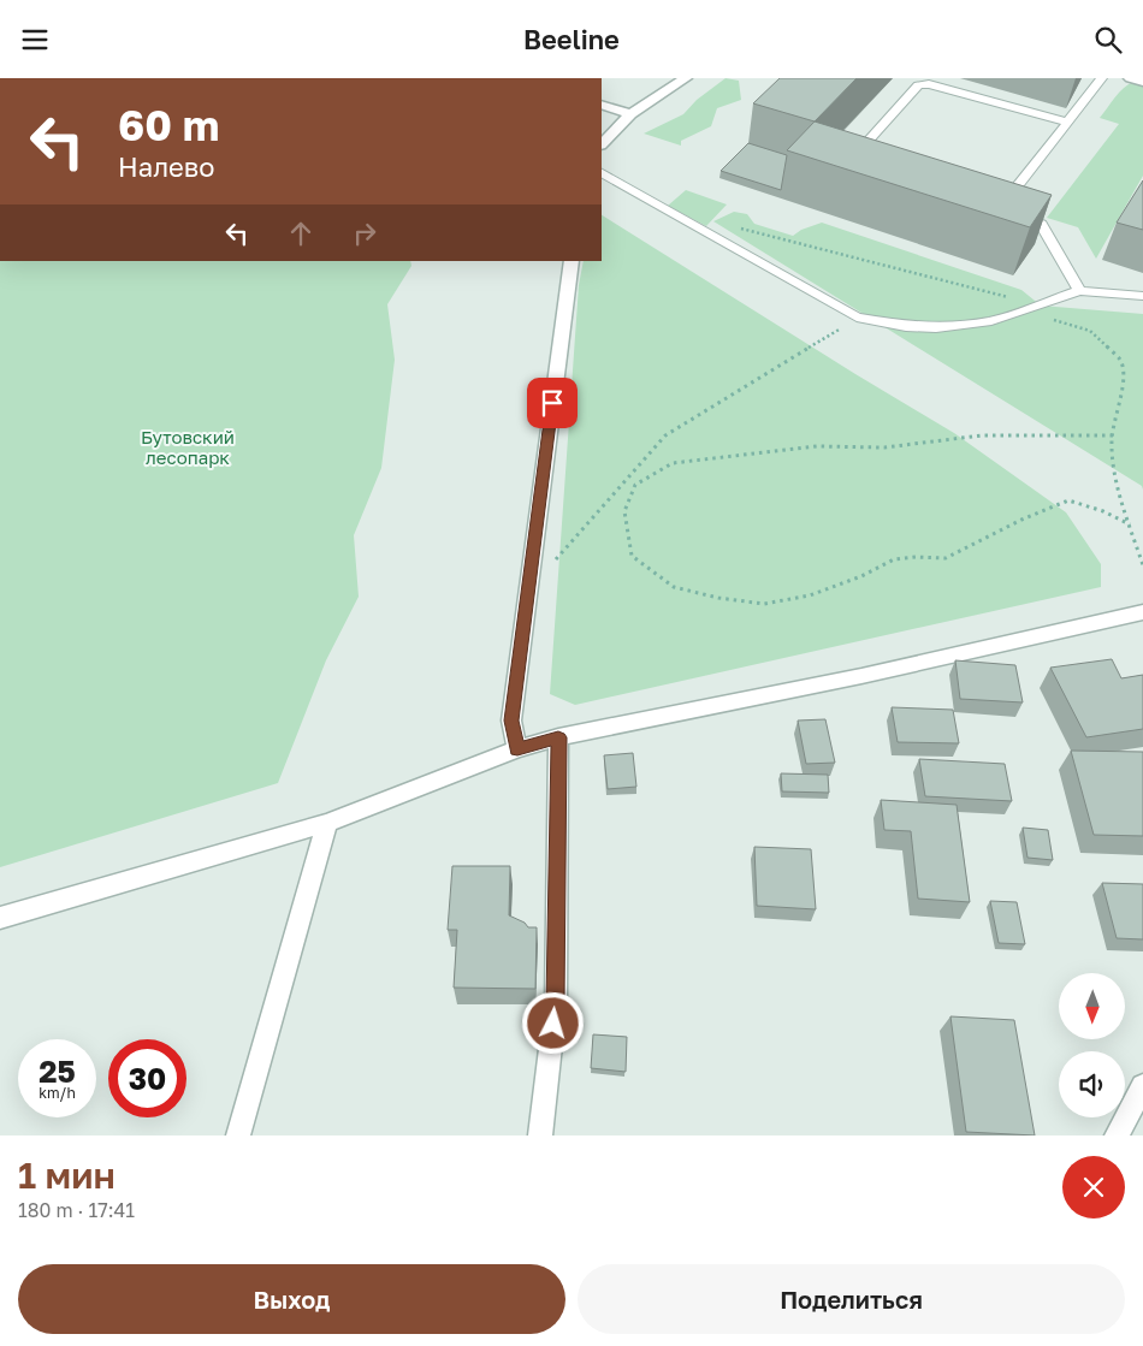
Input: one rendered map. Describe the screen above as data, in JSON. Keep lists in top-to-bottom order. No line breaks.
{"parks":["Бутовский лесопарк"],"north":"bottom","page":{"header":"Beeline","turn":["60 m","Налево"],"speed":"25 km/h","limit":"30","heading":["1 мин","180 m · 17:41"],"buttons":["Выход","Поделиться"]}}
